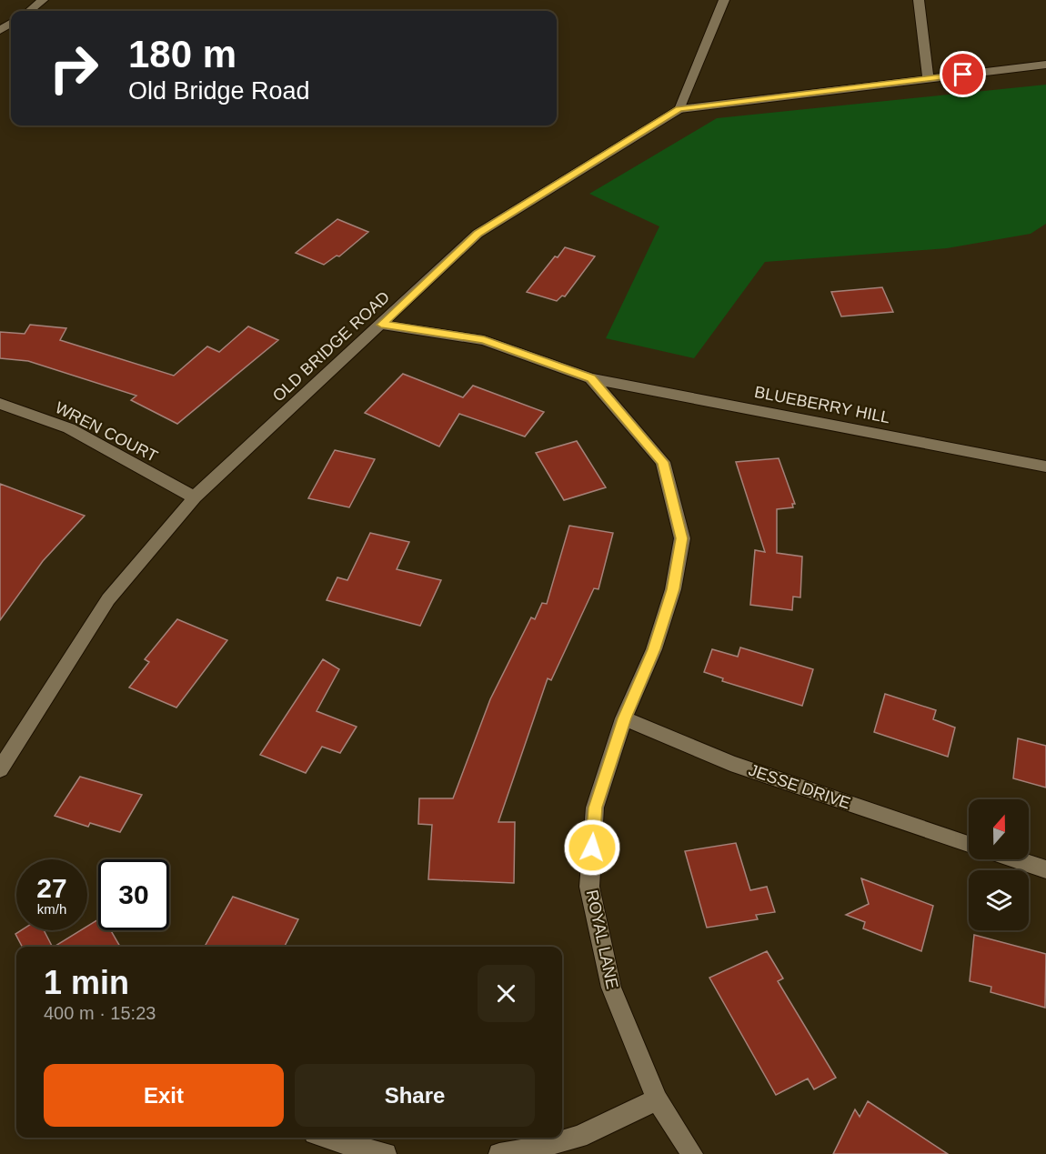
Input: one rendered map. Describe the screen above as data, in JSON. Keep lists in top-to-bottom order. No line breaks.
{"streets":{"street":["OLD BRIDGE ROAD","BLUEBERRY HILL","WREN COURT","JESSE DRIVE","ROYAL LANE"]},"crossings":[["OLD BRIDGE ROAD","WREN COURT"],["OLD BRIDGE ROAD","ROYAL LANE"],["BLUEBERRY HILL","ROYAL LANE"],["JESSE DRIVE","ROYAL LANE"]],"north":"top","page":{"turn":["180 m","Old Bridge Road"],"speed":"27 km/h","limit":"30","heading":["1 min","400 m · 15:23"],"buttons":["Exit","Share"]}}
